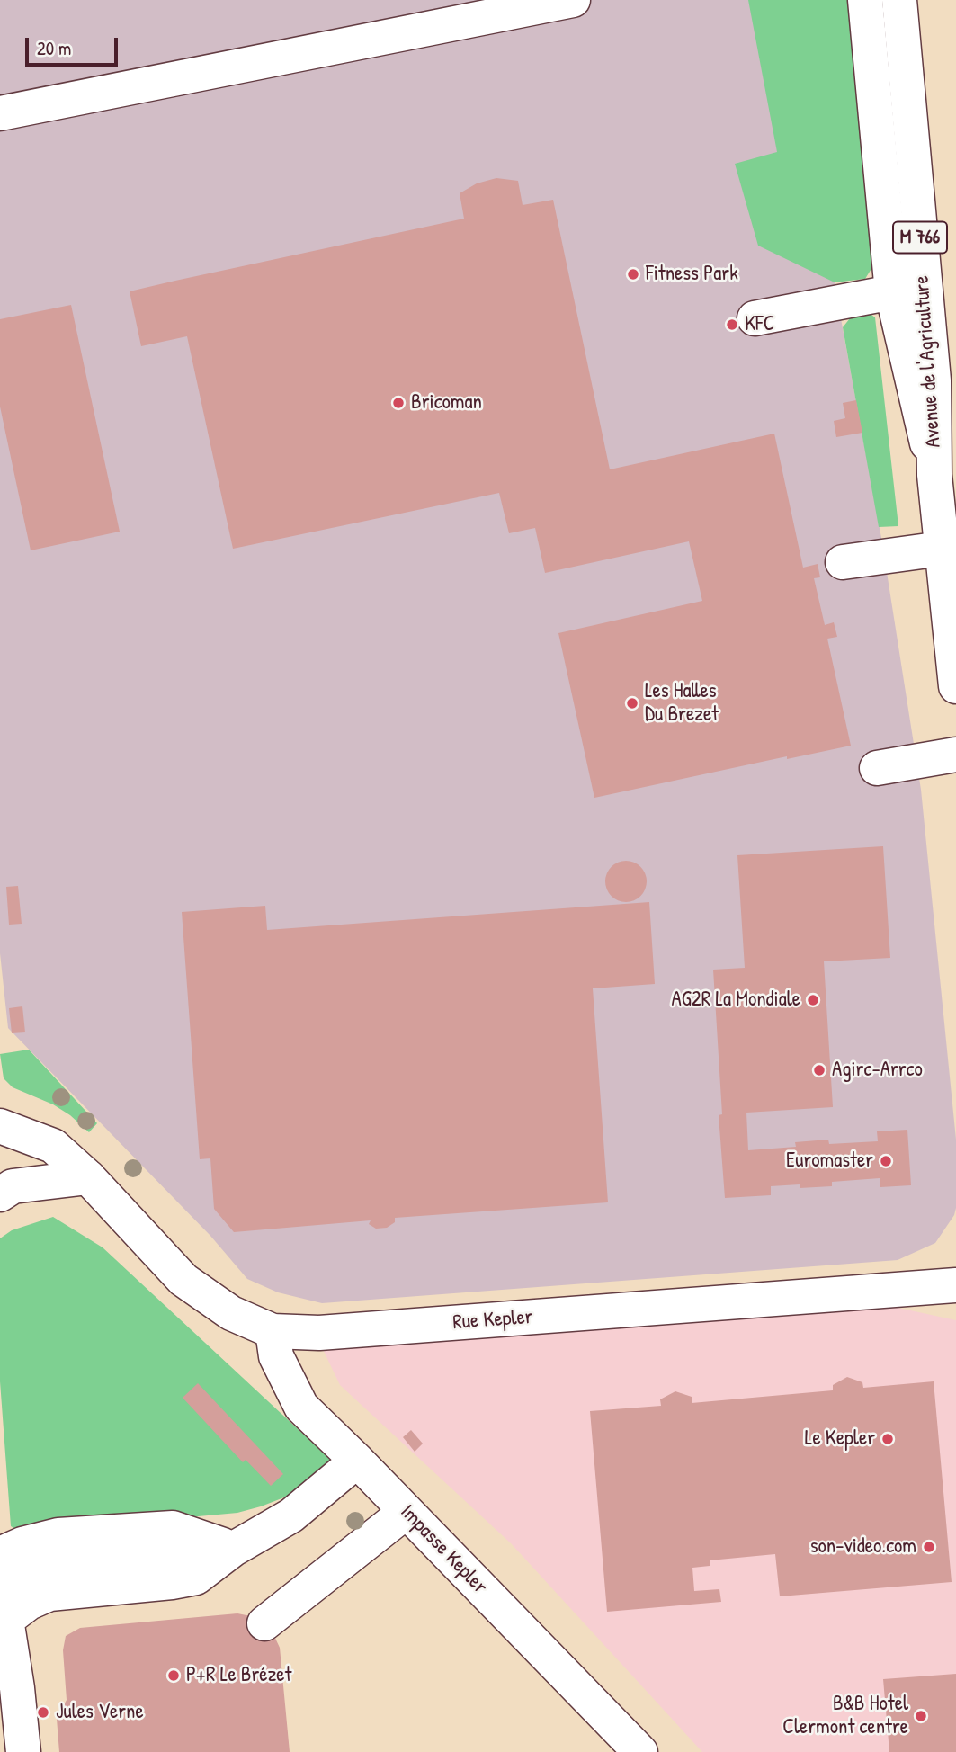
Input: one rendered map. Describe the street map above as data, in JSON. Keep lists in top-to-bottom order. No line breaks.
{"streets":{"main road":["M 766","Avenue de l'Agriculture","Rue Kepler","Impasse Kepler"]},"crossings":[["Rue Kepler","Impasse Kepler"]],"places":["Fitness Park","KFC","Bricoman","Les Halles Du Brezet","AG2R La Mondiale","Agirc-Arrco","Euromaster","Le Kepler","son-video.com","P+R Le Brézet","Jules Verne","B&B Hotel Clermont centre"],"scale_bar":"20 m"}
